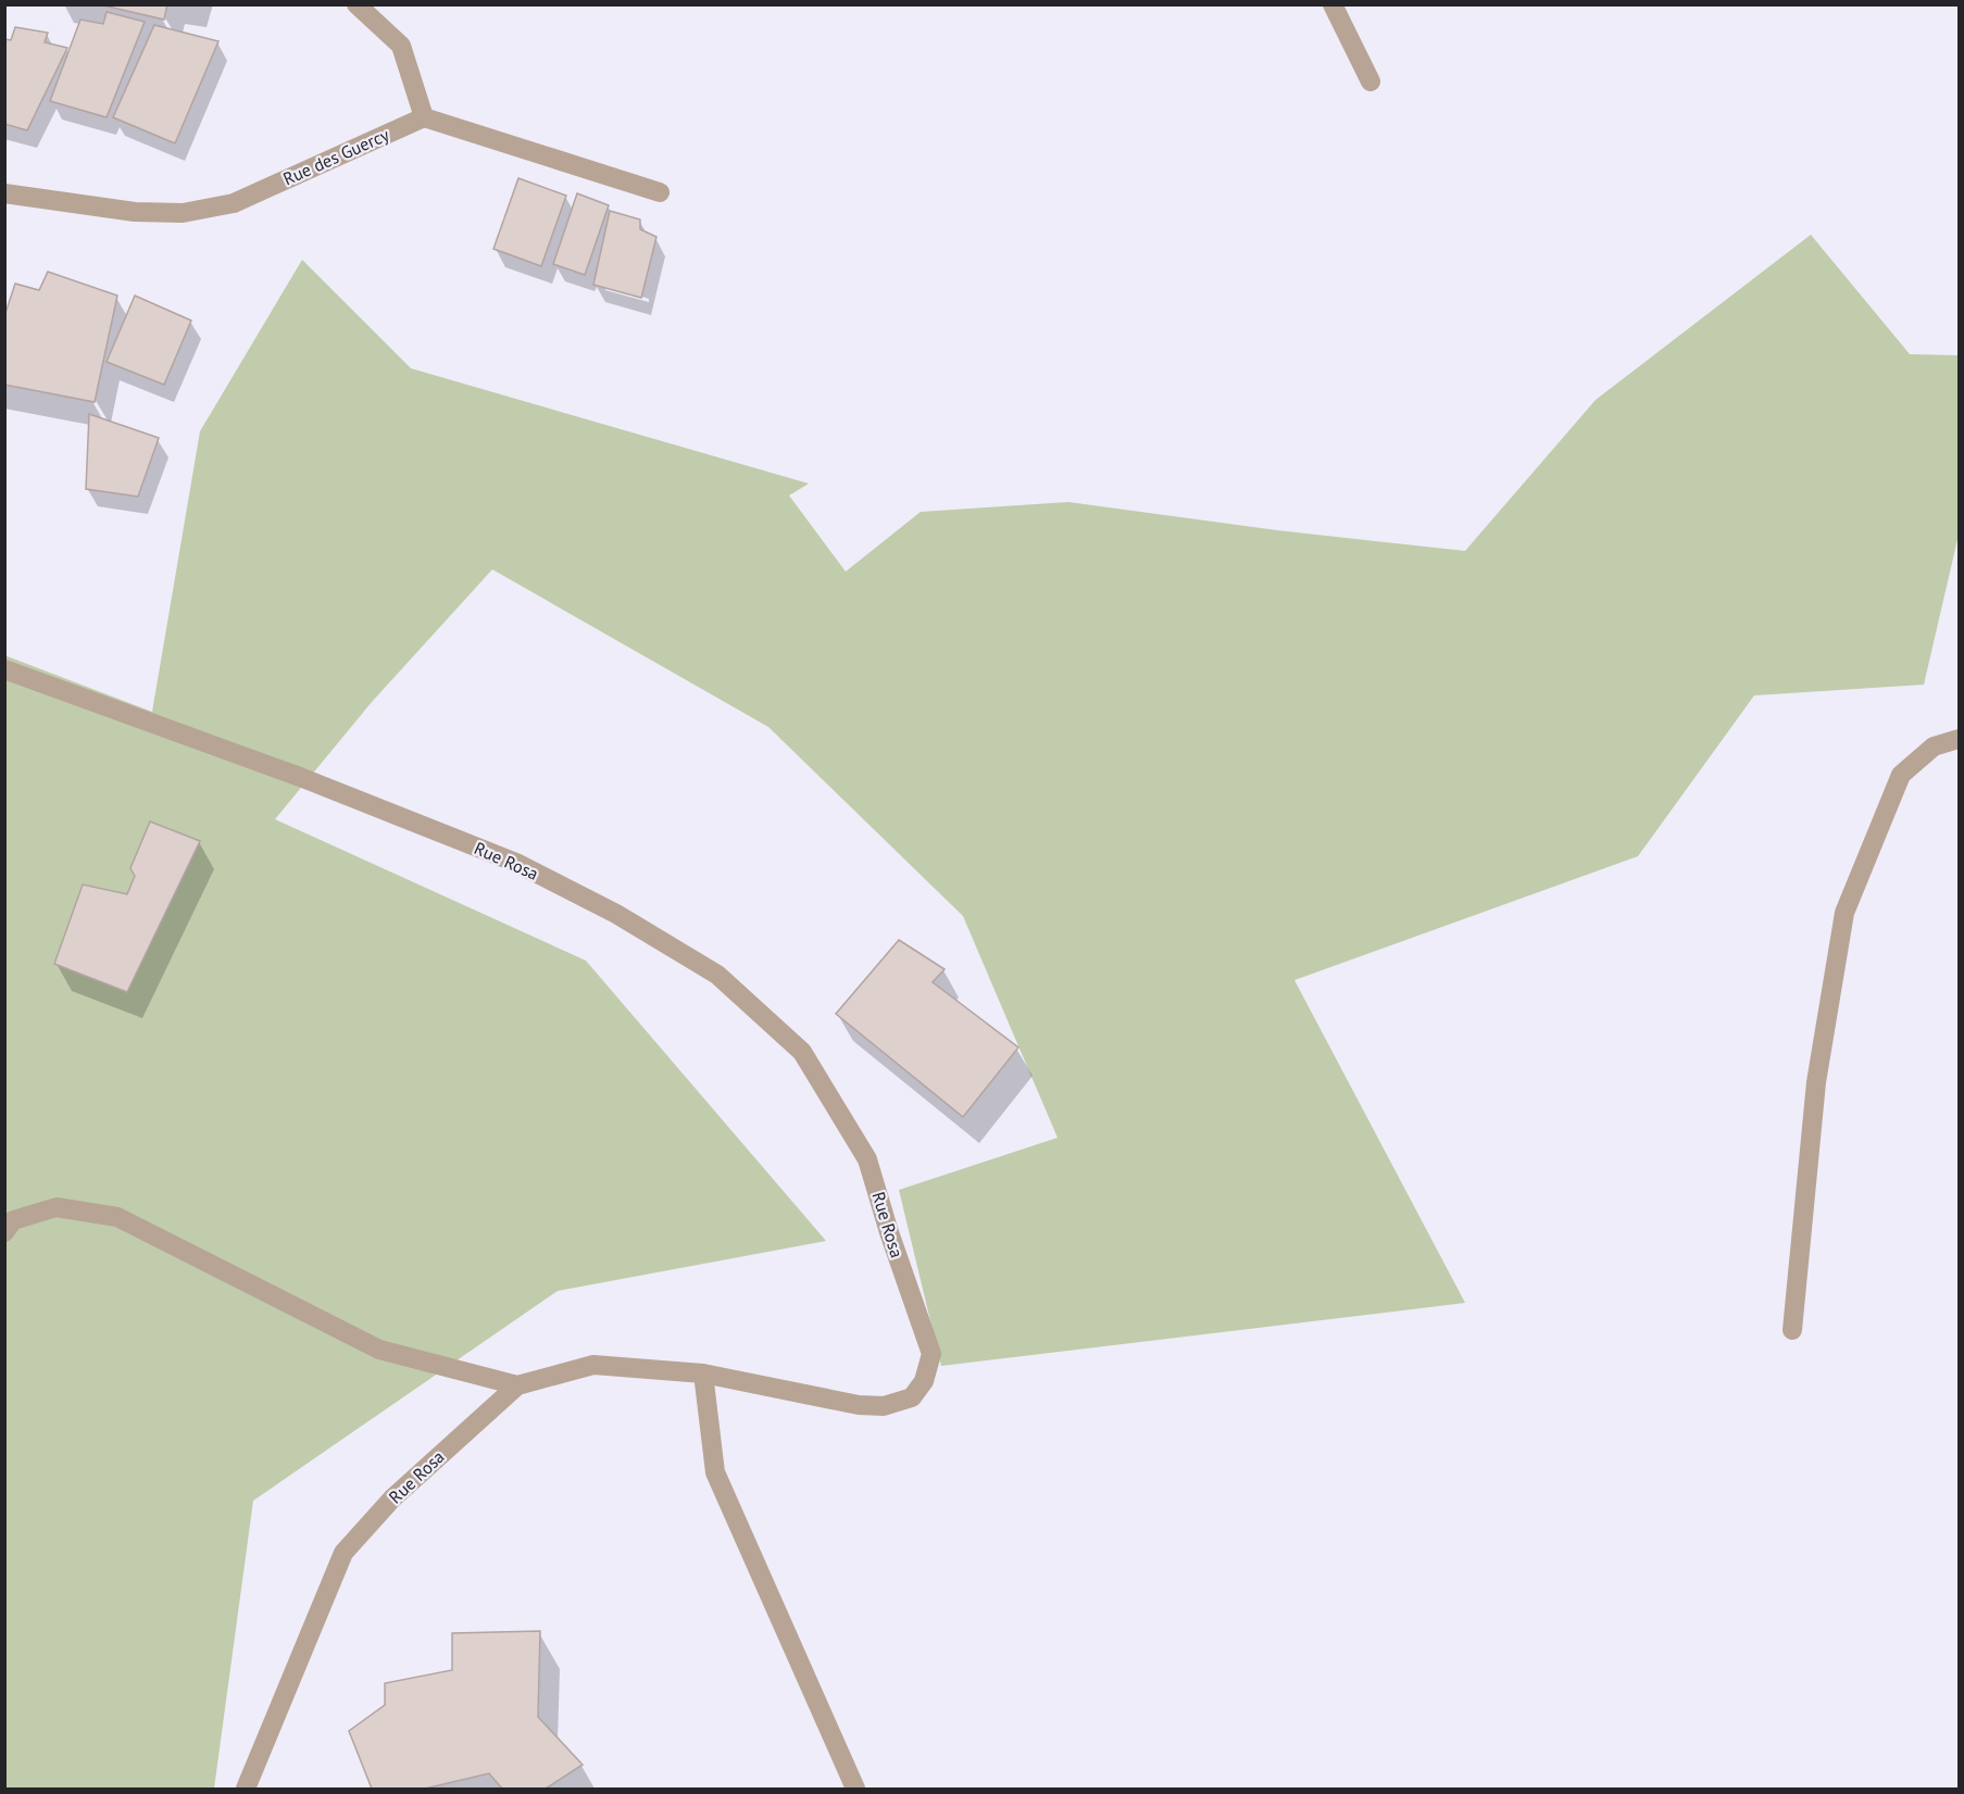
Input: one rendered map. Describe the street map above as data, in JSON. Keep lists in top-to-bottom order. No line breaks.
{"streets":{"street":["Rue des Guercy","Rue Rosa"]}}
